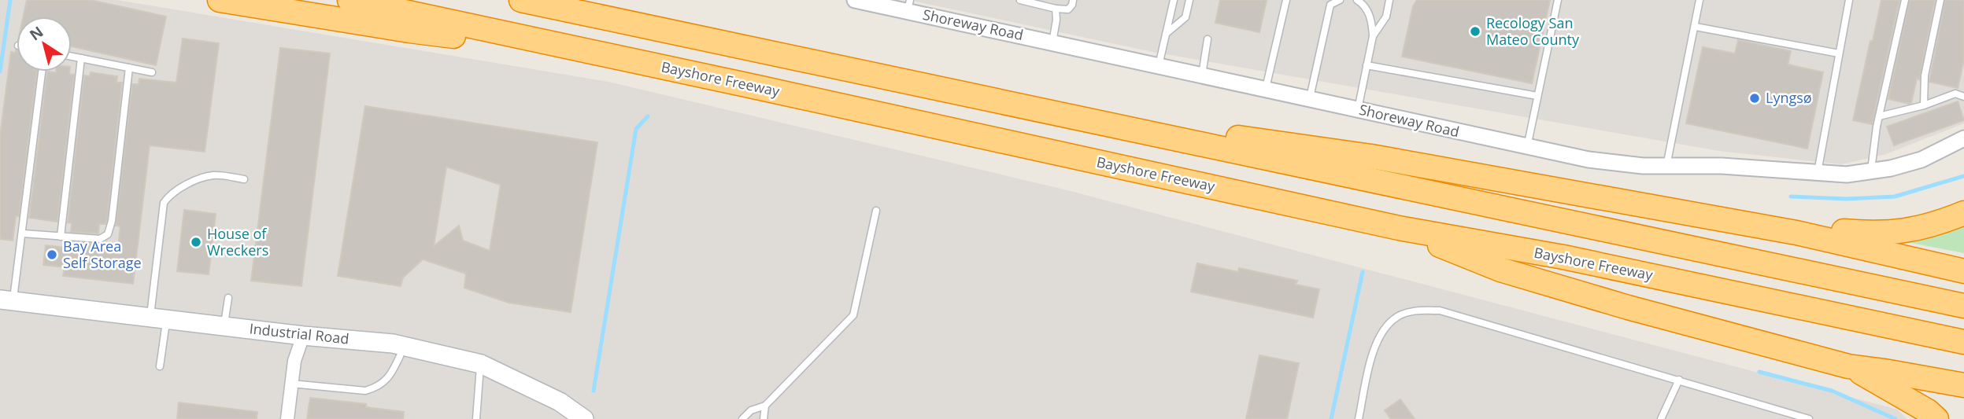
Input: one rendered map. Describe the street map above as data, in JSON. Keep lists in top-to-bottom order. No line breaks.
{"streets":{"highway":["Bayshore Freeway"],"main road":["Industrial Road"],"street":["Shoreway Road"]},"places":["Recology San Mateo County","Lyngsø","House of Wreckers","Bay Area Self Storage"],"north":"top left"}
